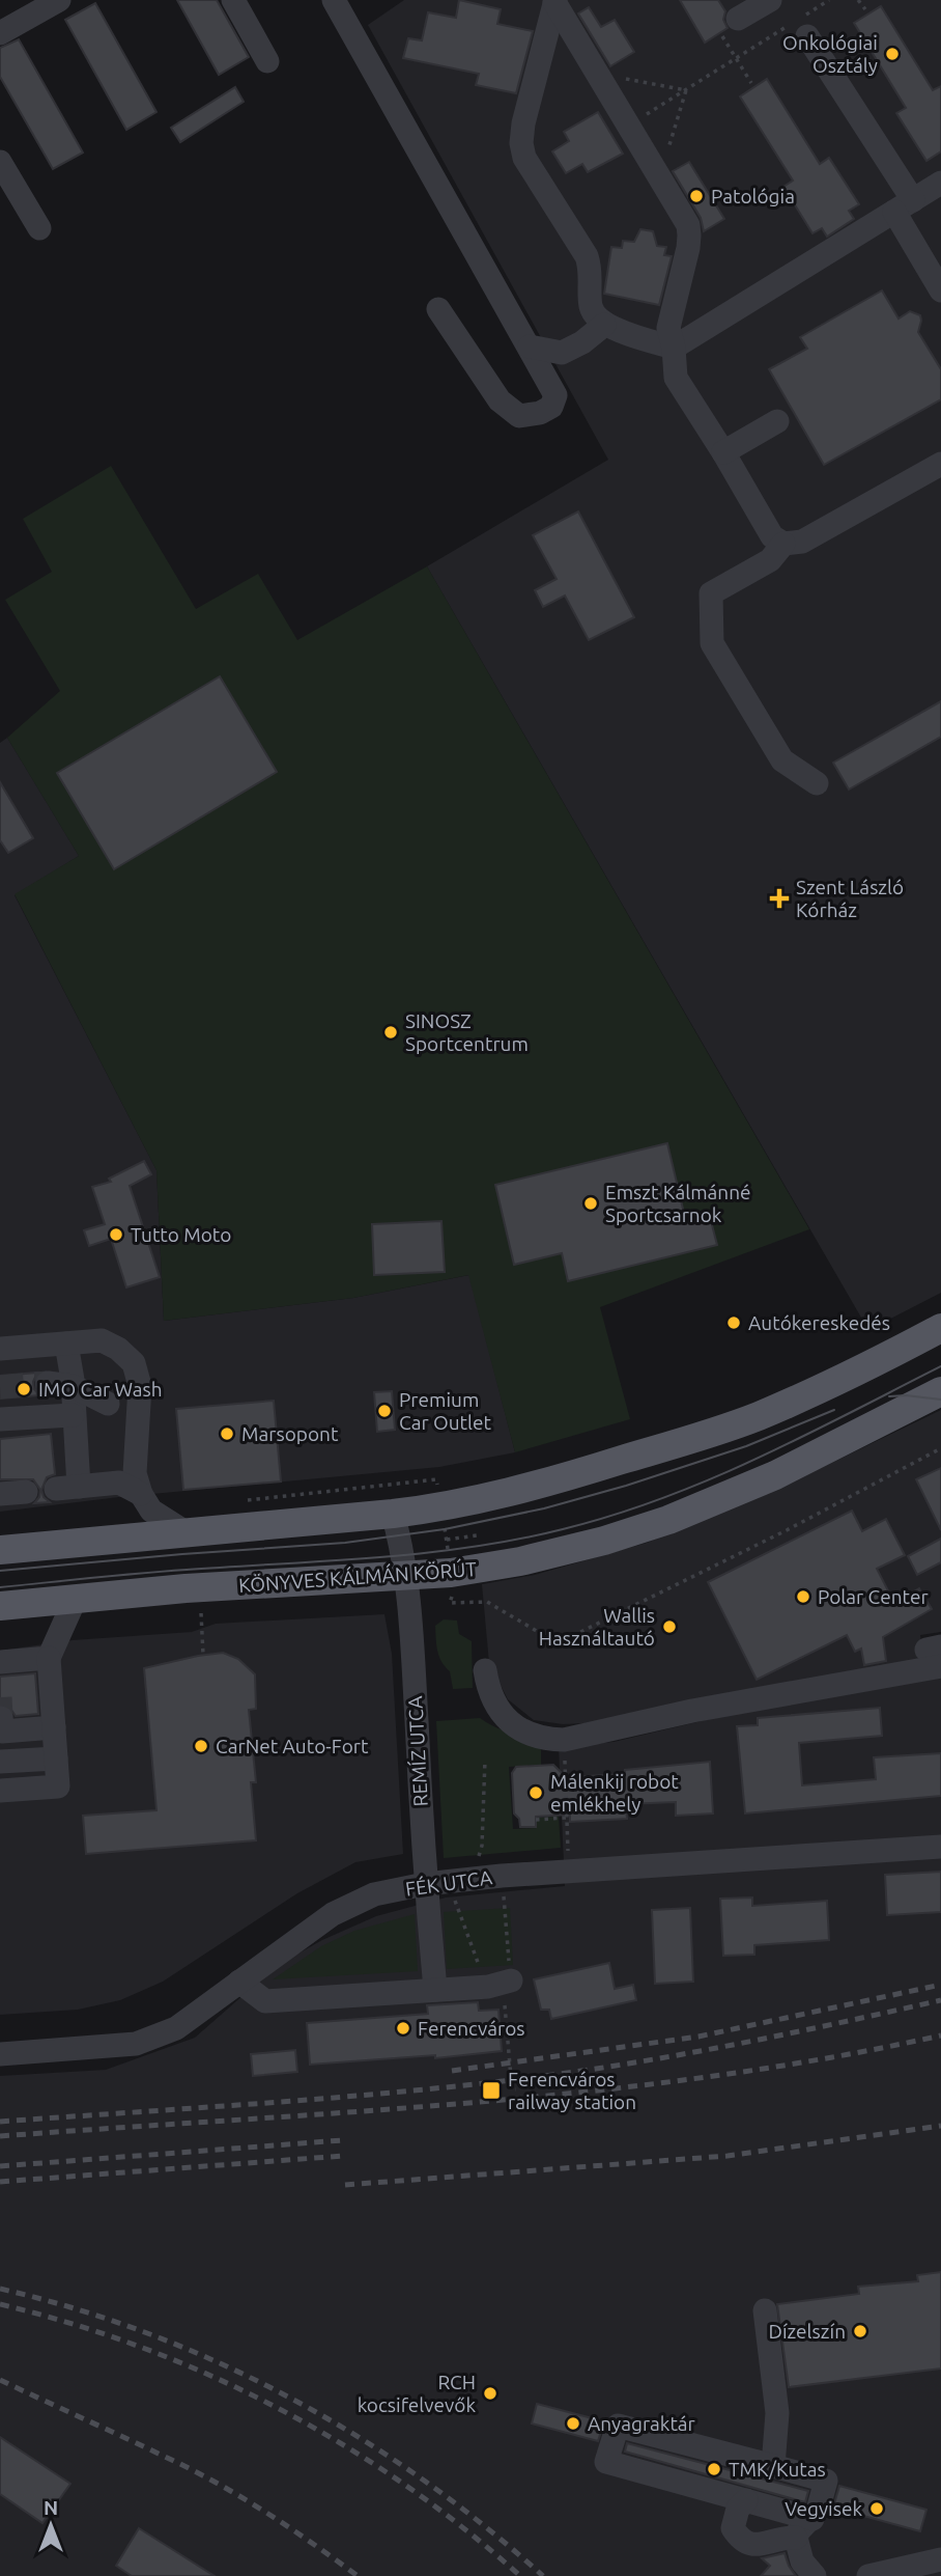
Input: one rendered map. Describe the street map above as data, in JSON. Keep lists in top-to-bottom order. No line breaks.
{"streets":{"main road":["KÖNYVES KÁLMÁN KÖRÚT"],"street":["REMÍZ UTCA","FÉK UTCA"]},"crossings":[["KÖNYVES KÁLMÁN KÖRÚT","REMÍZ UTCA"],["REMÍZ UTCA","FÉK UTCA"]],"places":{"other":["Onkológiai Osztály","Patológia","SINOSZ Sportcentrum","Emszt Kálmánné Sportcsarnok","Tutto Moto","Autókereskedés","IMO Car Wash","Premium Car Outlet","Marsopont","Polar Center","Wallis Használtautó","CarNet Auto-Fort","Málenkij robot emlékhely","Ferencváros","Dízelszín","RCH kocsifelvevők","Anyagraktár","TMK/Kutas","Vegyisek"],"health":["Szent László Kórház"],"transit":["Ferencváros railway station"]},"north":"top"}
